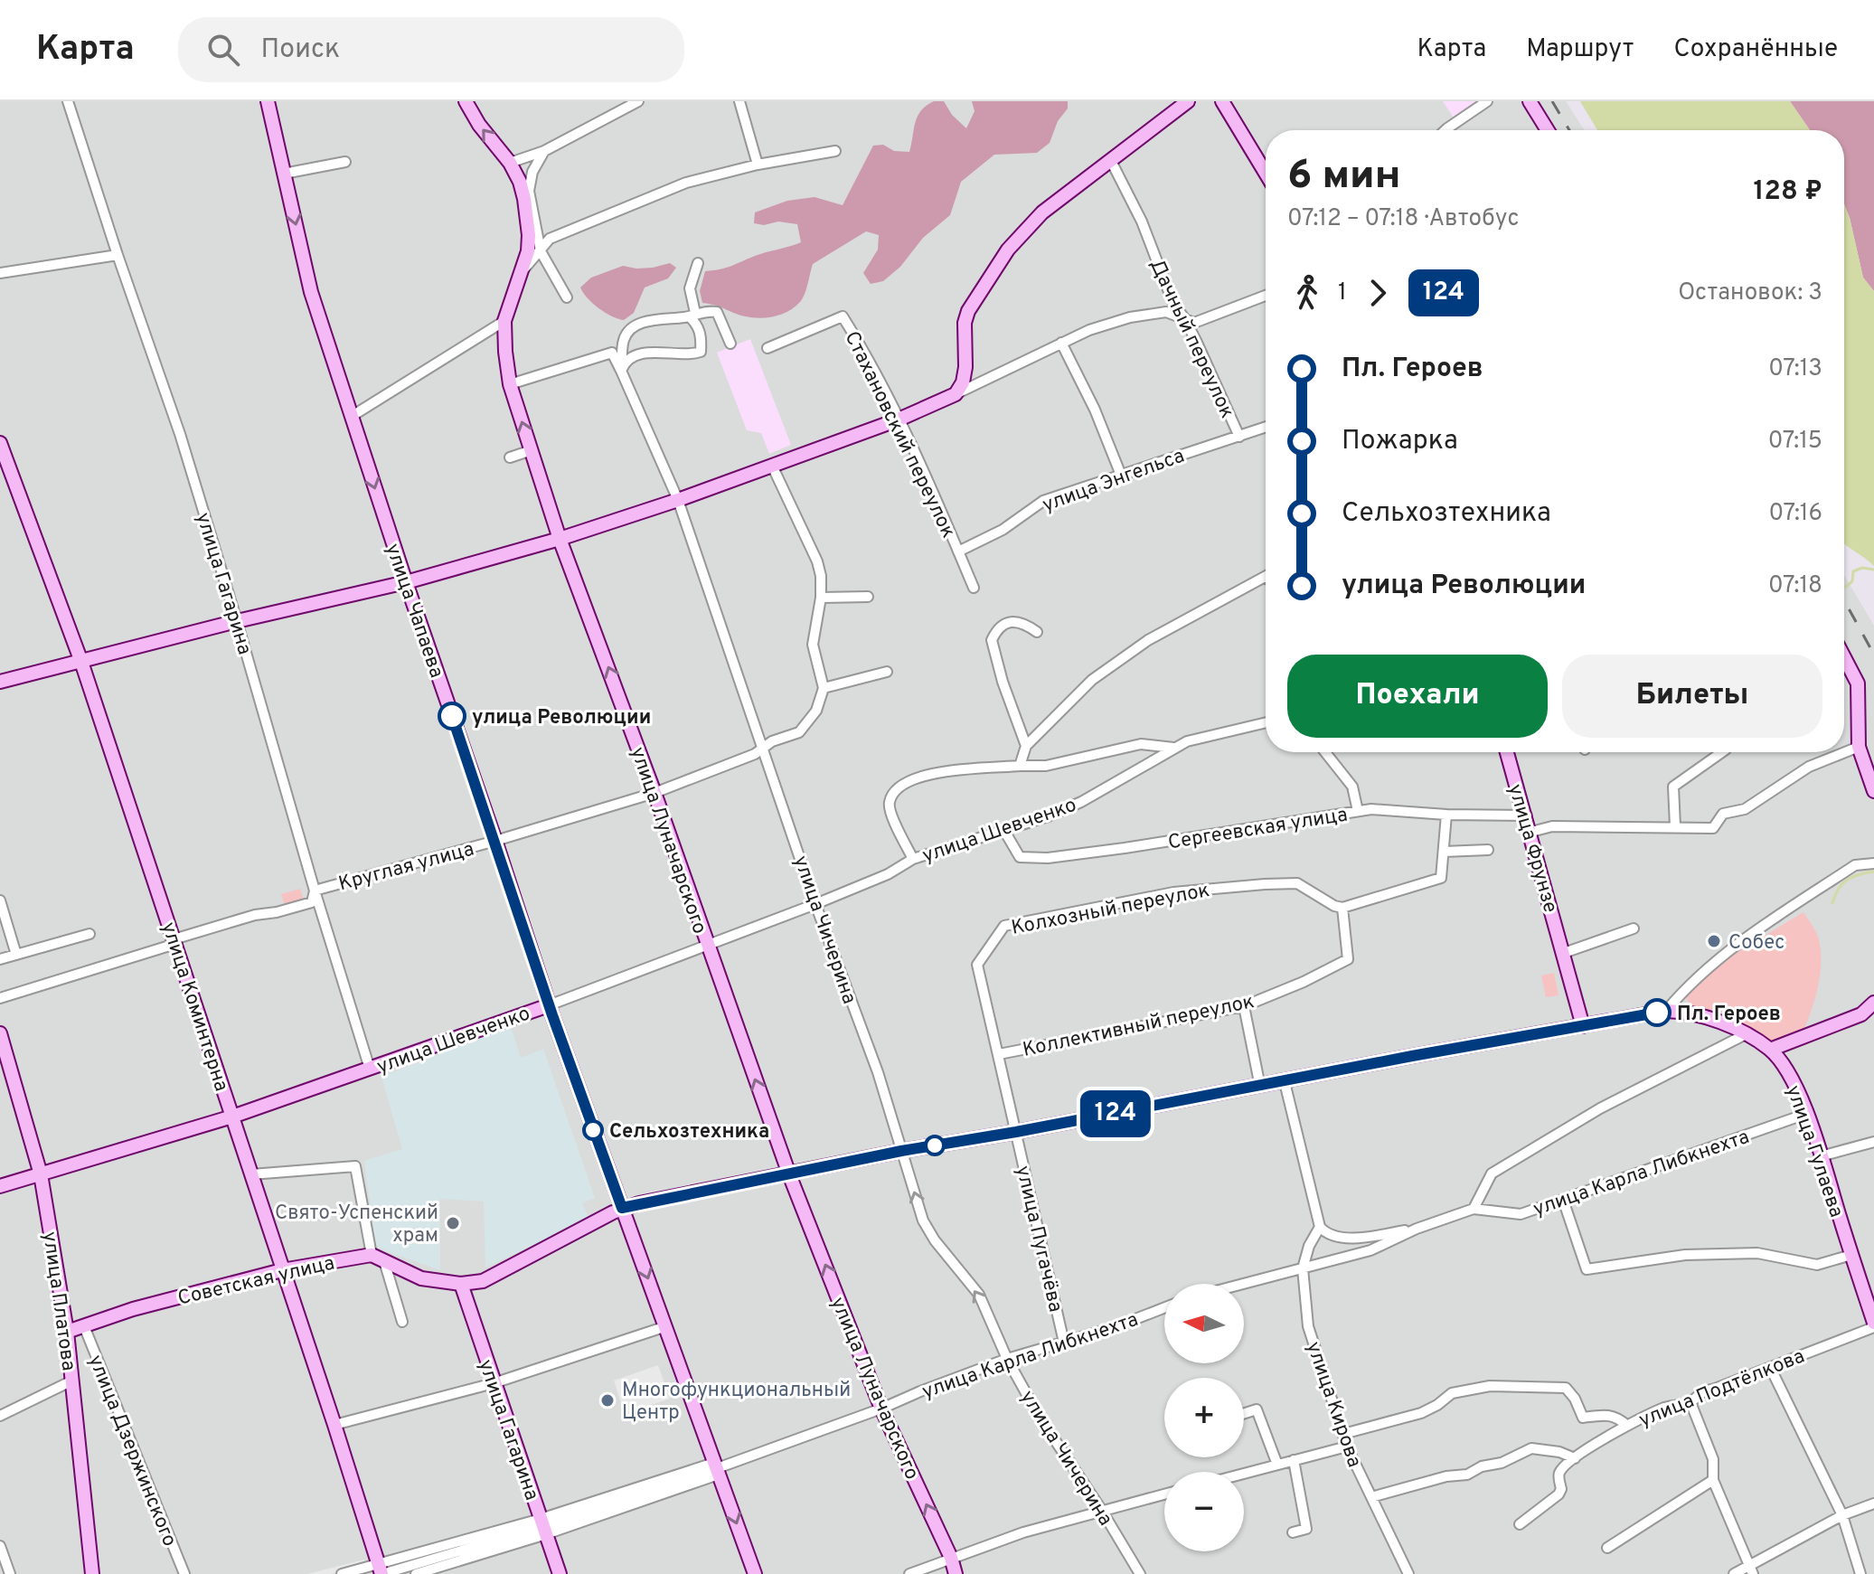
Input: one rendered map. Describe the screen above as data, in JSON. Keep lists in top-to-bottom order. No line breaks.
{"streets":{"street":["Дачный переулок","Стахановский переулок","улица Энгельса","улица Гагарина","улица Чапаева","Сергеевская улица","улица Шевченко","улица Луначарского","улица Фрунзе","Круглая улица","Колхозный переулок","улица Чичерина","улица Коминтерна","Коллективный переулок","улица Гулаева","улица Карла Либкнехта","улица Пугачёва","Советская улица","улица Платова","улица Подтёлкова","улица Кирова","улица Дзержинского"]},"crossings":[["Дачный переулок","улица Энгельса"],["Стахановский переулок","улица Энгельса"],["улица Гагарина","улица Шевченко"],["улица Гагарина","Круглая улица"],["улица Гагарина","улица Карла Либкнехта"],["улица Чапаева","улица Шевченко"],["улица Чапаева","Круглая улица"],["улица Чапаева","улица Карла Либкнехта"],["Сергеевская улица","улица Шевченко"],["Сергеевская улица","улица Фрунзе"],["улица Шевченко","улица Луначарского"],["улица Шевченко","улица Чичерина"],["улица Шевченко","улица Коминтерна"],["улица Шевченко","улица Платова"],["улица Луначарского","Круглая улица"],["улица Луначарского","улица Карла Либкнехта"],["Круглая улица","улица Чичерина"],["Круглая улица","улица Коминтерна"],["Колхозный переулок","Коллективный переулок"],["Колхозный переулок","улица Пугачёва"],["улица Чичерина","улица Карла Либкнехта"],["улица Коминтерна","улица Карла Либкнехта"],["улица Коминтерна","Советская улица"],["Коллективный переулок","улица Пугачёва"],["улица Гулаева","улица Карла Либкнехта"],["улица Гулаева","улица Подтёлкова"],["улица Карла Либкнехта","улица Пугачёва"],["улица Карла Либкнехта","улица Кирова"],["Советская улица","улица Платова"],["Советская улица","улица Дзержинского"]],"one_way":["улица Чапаева","улица Луначарского"],"places":["улица Революции","Собес","Пл. Героев","Сельхозтехника","Свято-Успенский храм","Многофункциональный Центр"],"lines":["bus line 124"],"north":"left","page":{"header":"Карта","search":"Поиск","nav":["Карта","Маршрут","Сохранённые"],"on_map":"124","heading":["6 мин","07:12 – 07:18 · Автобус","128 ₽"],"legs":["1","124","Остановок: 3"],"list":[{"name":"Пл. Героев","value":"07:13"},{"name":"Пожарка","value":"07:15"},{"name":"Сельхозтехника","value":"07:16"},{"name":"улица Революции","value":"07:18"}],"buttons":["Поехали","Билеты"],"map_buttons":["+","−"]}}
